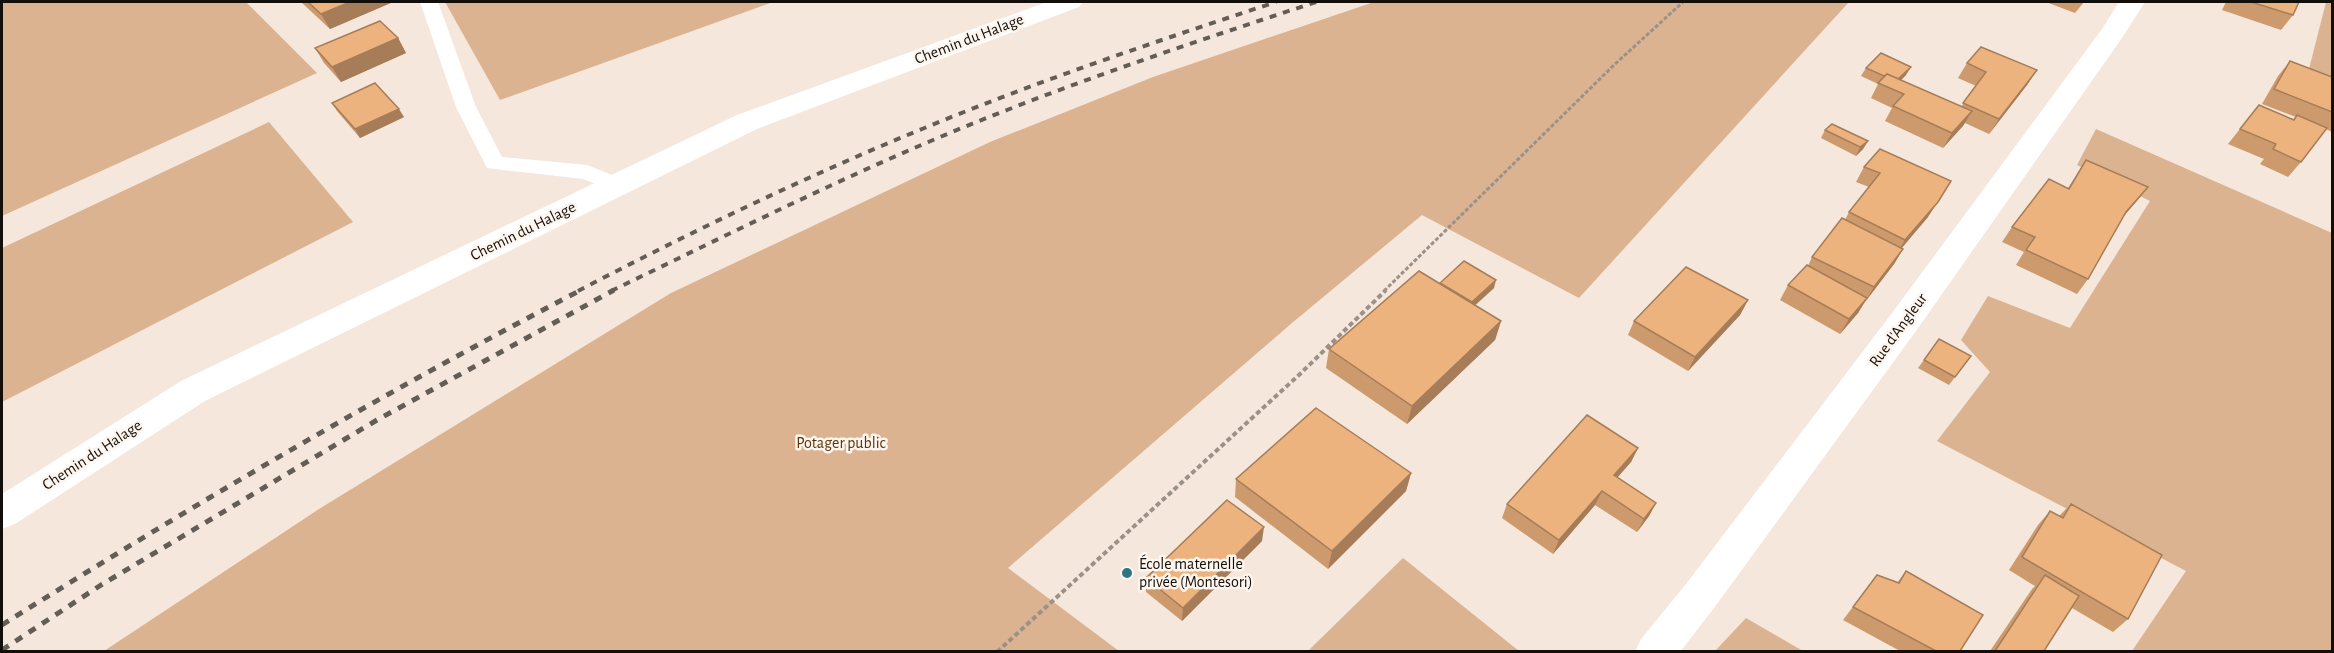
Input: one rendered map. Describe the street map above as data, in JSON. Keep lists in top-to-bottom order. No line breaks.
{"streets":{"main road":["Chemin du Halage","Rue d'Angleur"]},"parks":["Potager public"],"places":["École maternelle privée (Montesori)"]}
